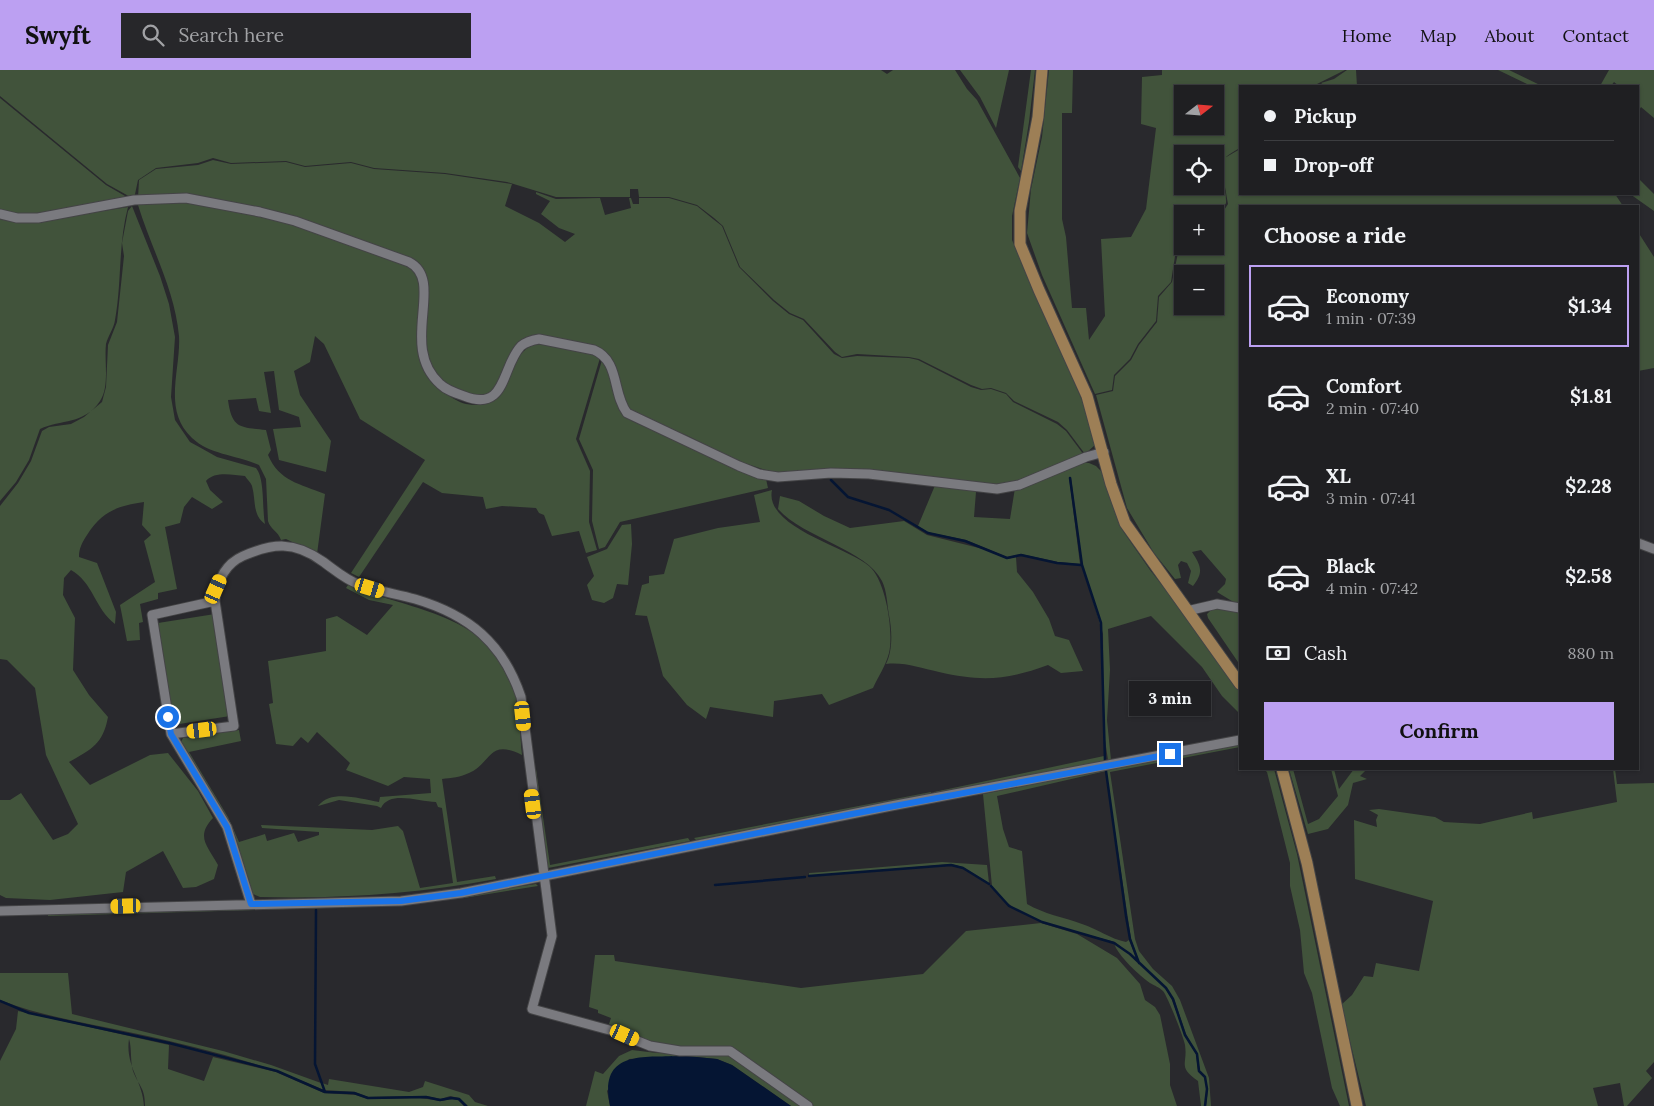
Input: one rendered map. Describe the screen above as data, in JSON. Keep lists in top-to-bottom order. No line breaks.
{"north":"right","page":{"header":"Swyft","search":"Search here","nav":["Home","Map","About","Contact"],"map_buttons":["+","−"],"banner":["Pickup","Drop-off"],"heading":"Choose a ride","list":[{"name":"Economy","note":"1 min · 07:39","value":"$1.34"},{"name":"Comfort","note":"2 min · 07:40","value":"$1.81"},{"name":"XL","note":"3 min · 07:41","value":"$2.28"},{"name":"Black","note":"4 min · 07:42","value":"$2.58"}],"pay":["Cash","880 m"],"bubble":"3 min","buttons":"Confirm"}}
